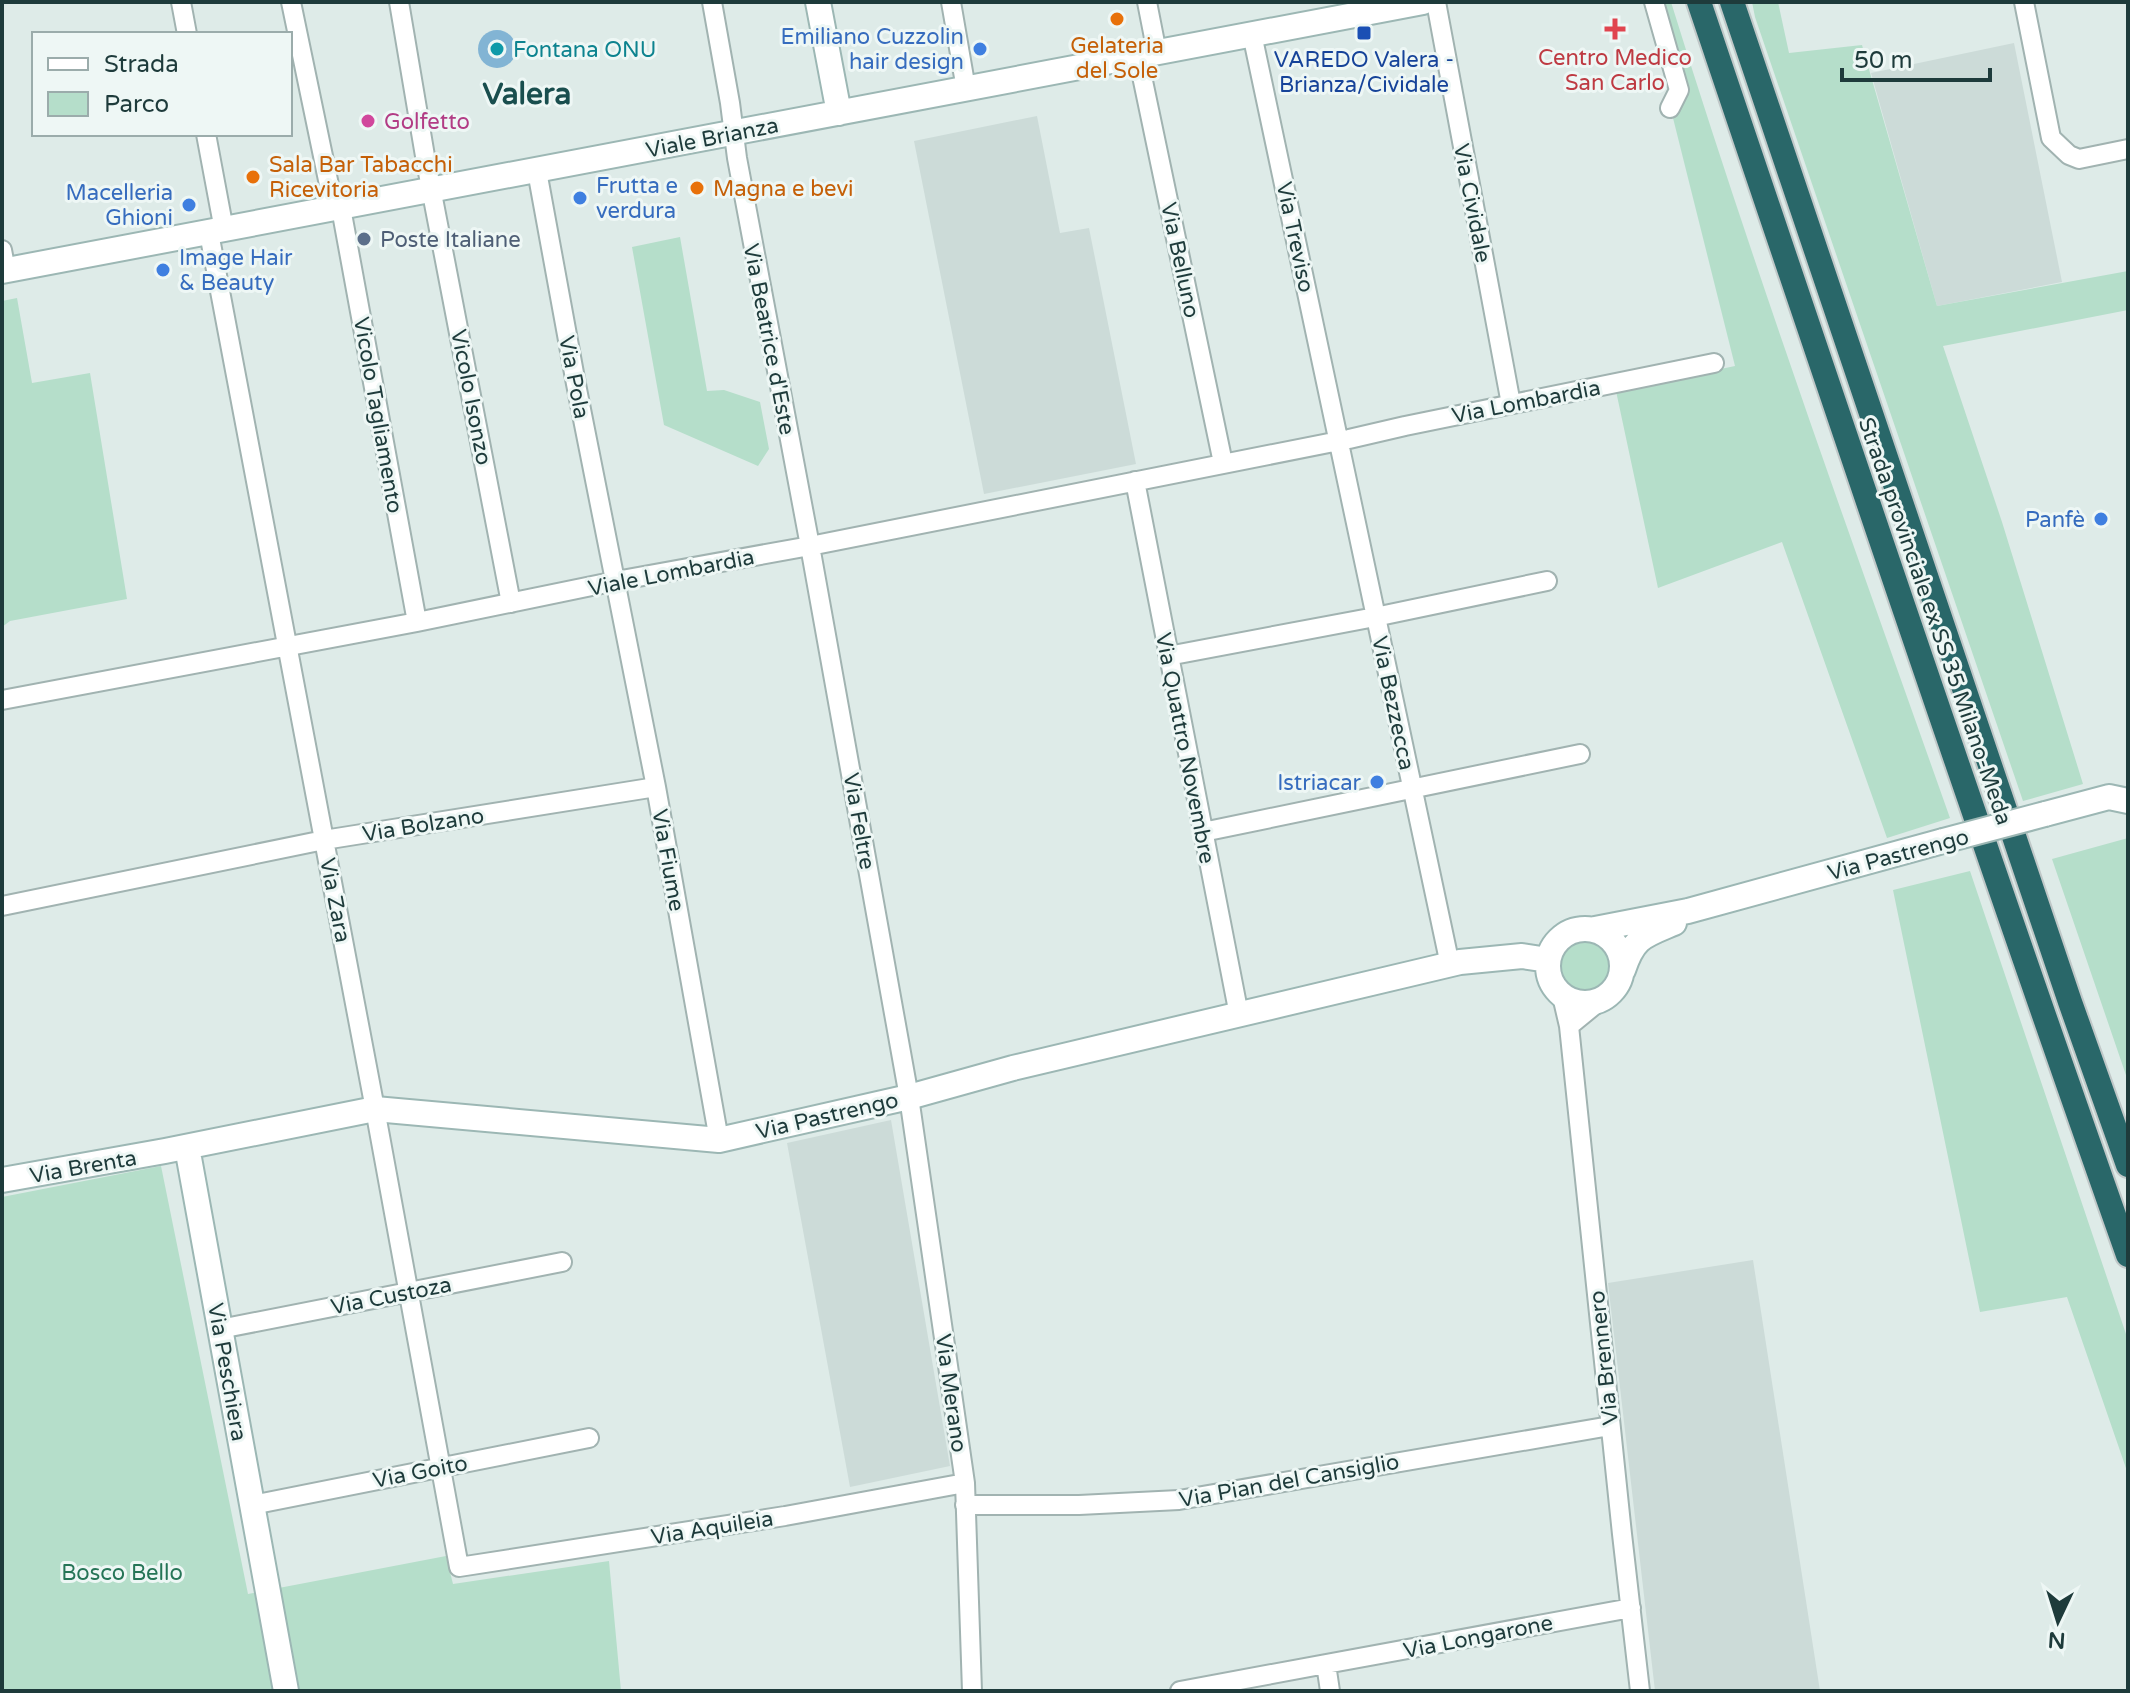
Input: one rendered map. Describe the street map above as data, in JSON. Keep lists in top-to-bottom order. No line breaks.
{"streets":{"highway":["Strada provinciale ex SS 35 Milano-Meda"],"street":["Viale Brianza","Via Cividale","Via Treviso","Via Belluno","Via Beatrice d'Este","Via Pola","Vicolo Isonzo","Via Lombardia","Vicolo Tagliamento","Viale Lombardia","Via Bezzecca","Via Quattro Novembre","Via Feltre","Via Bolzano","Via Pastrengo","Via Fiume","Via Zara","Via Brenta","Via Custoza","Via Brennero","Via Peschiera","Via Merano","Via Goito","Via Pian del Cansiglio","Via Aquileia","Via Longarone"]},"crossings":[["Viale Brianza","Via Treviso"],["Viale Brianza","Via Belluno"],["Viale Brianza","Via Beatrice d'Este"],["Viale Brianza","Via Pola"],["Viale Brianza","Vicolo Isonzo"],["Viale Brianza","Vicolo Tagliamento"],["Viale Brianza","Via Zara"],["Via Cividale","Via Lombardia"],["Via Treviso","Via Lombardia"],["Via Treviso","Viale Lombardia"],["Via Treviso","Via Bezzecca"],["Via Belluno","Viale Lombardia"],["Via Beatrice d'Este","Viale Lombardia"],["Via Beatrice d'Este","Via Feltre"],["Via Pola","Viale Lombardia"],["Via Pola","Via Fiume"],["Vicolo Isonzo","Viale Lombardia"],["Via Lombardia","Viale Lombardia"],["Via Lombardia","Via Bezzecca"],["Vicolo Tagliamento","Viale Lombardia"],["Viale Lombardia","Via Bezzecca"],["Viale Lombardia","Via Quattro Novembre"],["Viale Lombardia","Via Feltre"],["Viale Lombardia","Via Fiume"],["Viale Lombardia","Via Zara"],["Via Bezzecca","Via Pastrengo"],["Via Quattro Novembre","Via Pastrengo"],["Via Feltre","Via Pastrengo"],["Via Feltre","Via Merano"],["Via Bolzano","Via Fiume"],["Via Bolzano","Via Zara"],["Via Pastrengo","Via Fiume"],["Via Pastrengo","Via Zara"],["Via Pastrengo","Via Brenta"],["Via Pastrengo","Via Brennero"],["Via Pastrengo","Via Peschiera"],["Via Pastrengo","Via Merano"],["Via Zara","Via Custoza"],["Via Zara","Via Goito"],["Via Zara","Via Aquileia"],["Via Brenta","Via Peschiera"],["Via Custoza","Via Peschiera"],["Via Brennero","Via Pian del Cansiglio"],["Via Brennero","Via Longarone"],["Via Peschiera","Via Goito"],["Via Merano","Via Pian del Cansiglio"],["Via Merano","Via Aquileia"]],"districts":["Valera"],"parks":["Bosco Bello"],"places":{"other":["Gelateria del Sole","Fontana ONU","Emiliano Cuzzolin hair design","Golfetto","Sala Bar Tabacchi Ricevitoria","Magna e bevi","Frutta e verdura","Macelleria Ghioni","Poste Italiane","Image Hair & Beauty","Panfè","Istriacar"],"health":["Centro Medico San Carlo"],"transit":["VAREDO Valera - Brianza/Cividale"]},"legend":["Strada","Parco"],"scale_bar":"50 m","north":"bottom"}
